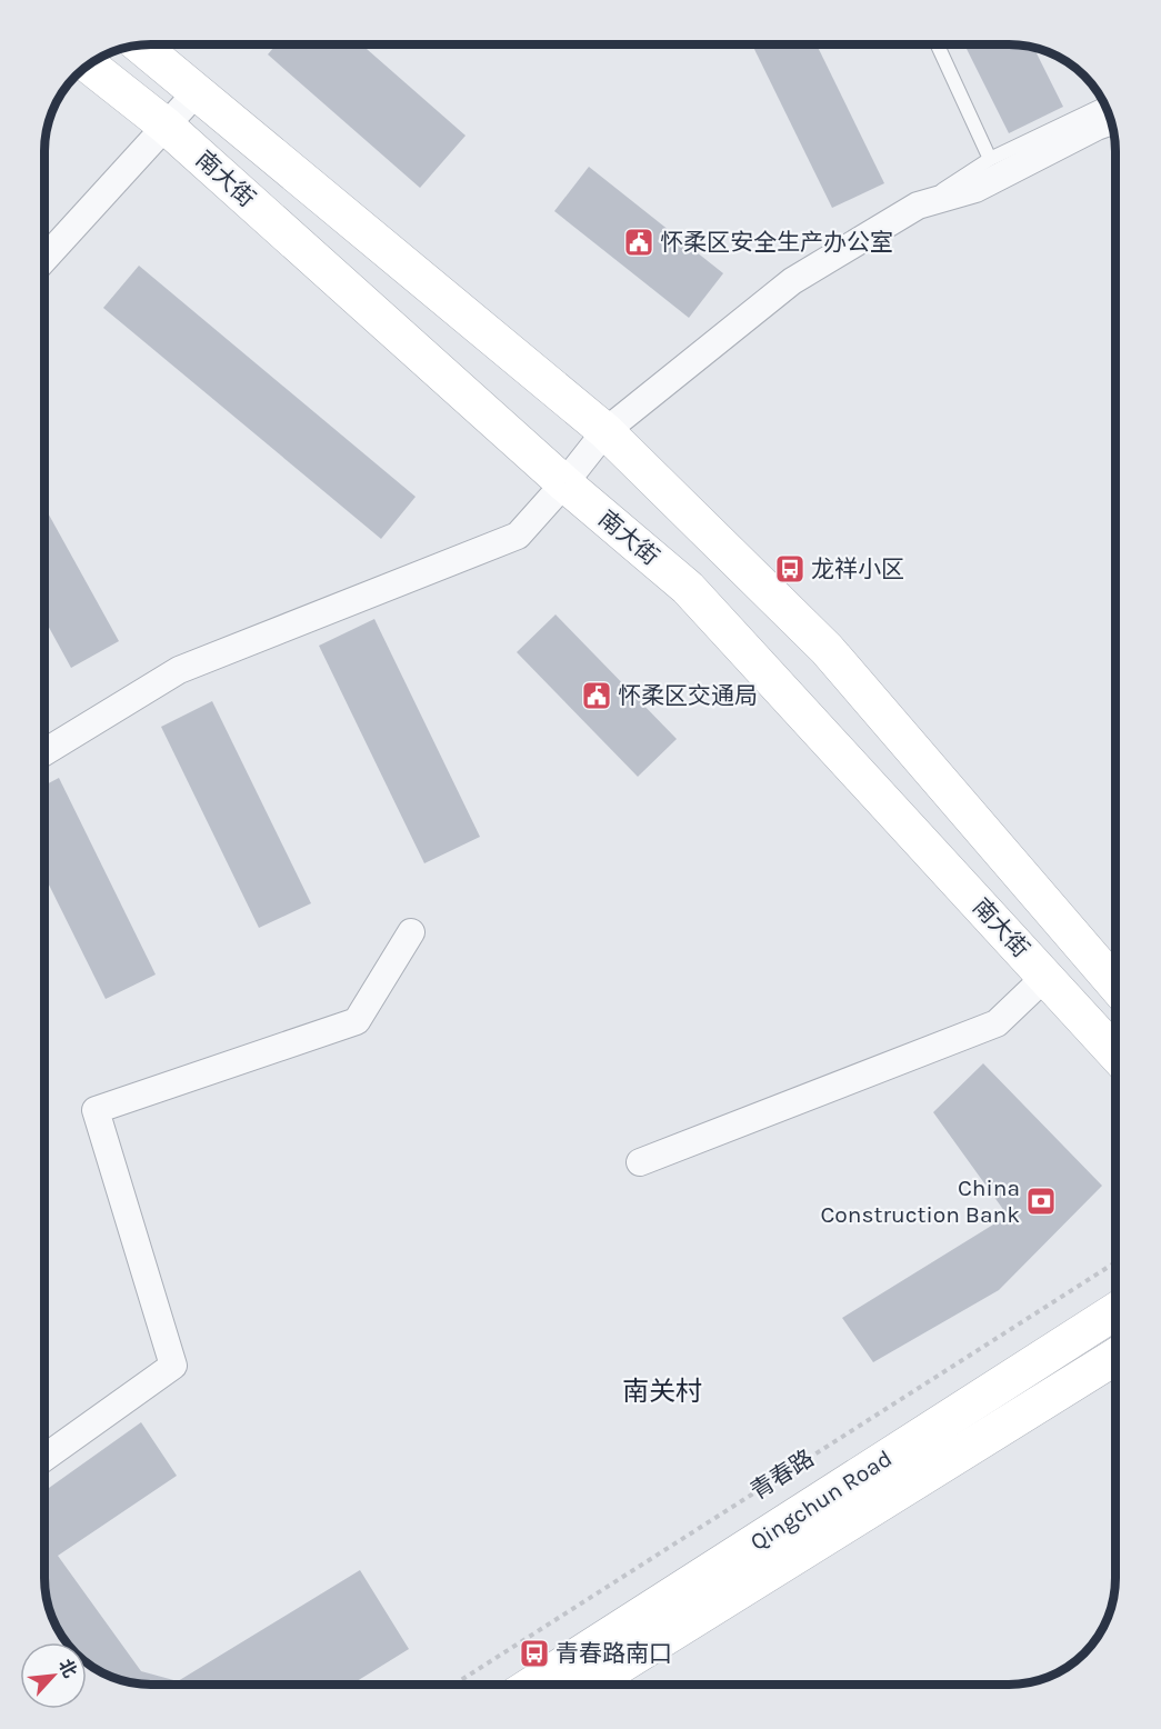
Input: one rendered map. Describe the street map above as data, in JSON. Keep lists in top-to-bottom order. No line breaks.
{"streets":{"main road":["南大街","Qingchun Road"],"path":["青春路"]},"districts":["南关村"],"places":{"public building":["怀柔区安全生产办公室","怀柔区交通局"],"bus stop":["龙祥小区","青春路南口"],"bank":["China Construction Bank"]},"north":"top right"}
